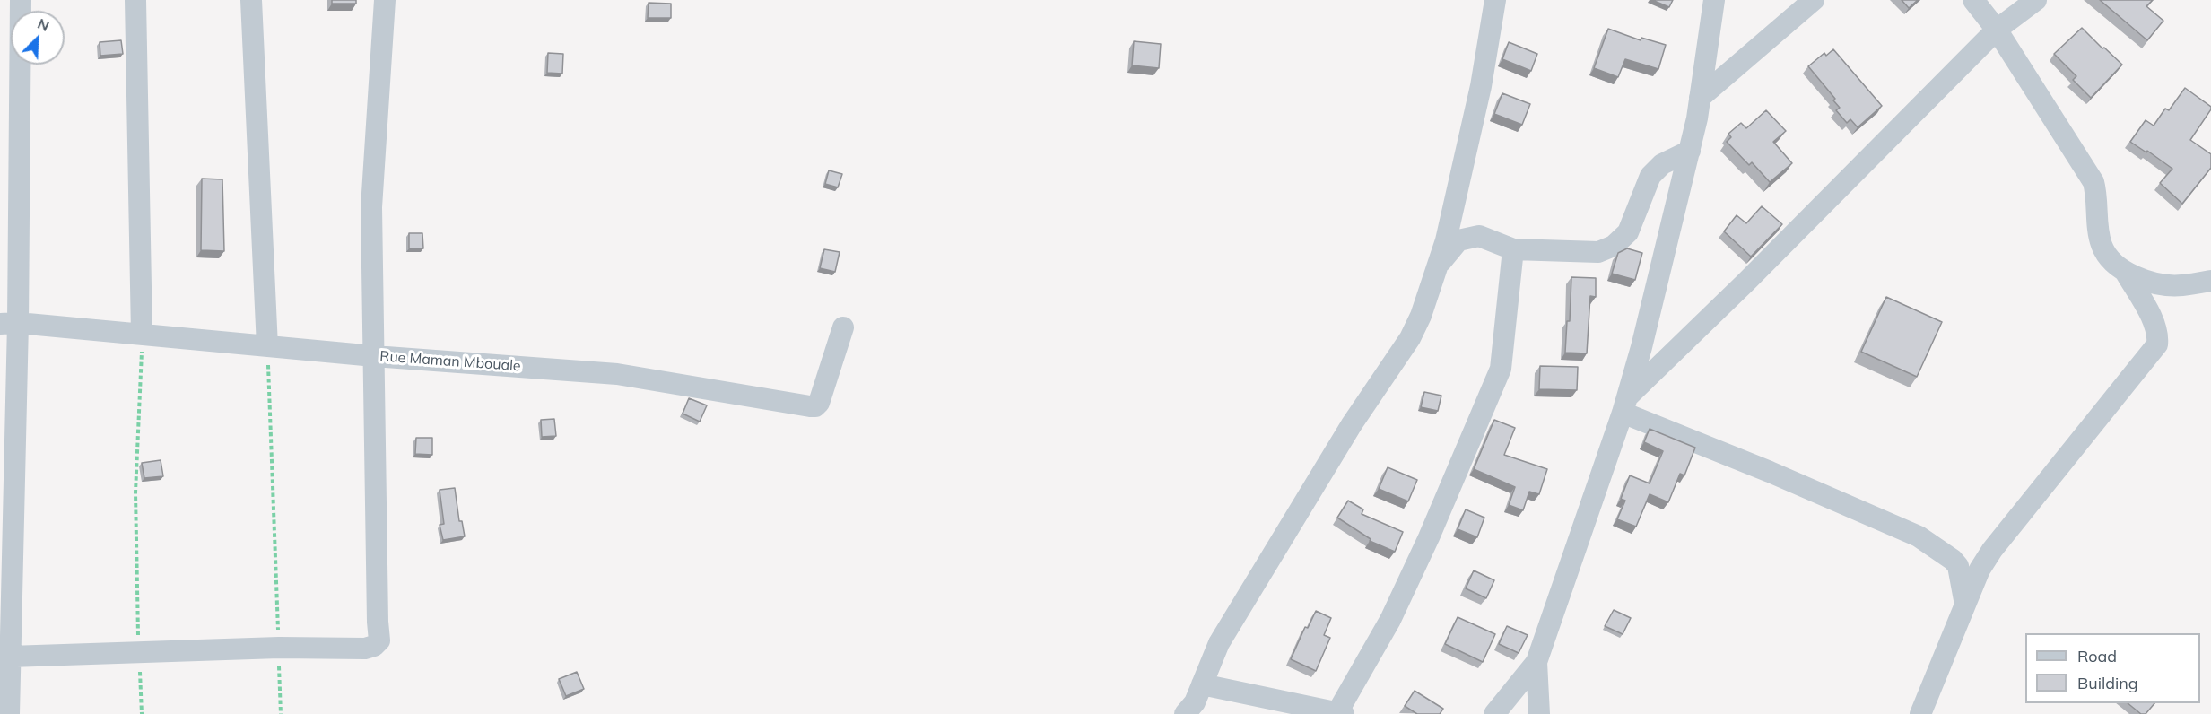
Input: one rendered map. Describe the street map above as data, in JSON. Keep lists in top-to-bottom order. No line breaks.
{"streets":{"street":["Rue Maman Mbouale"]},"legend":["Road","Building"],"north":"top right"}
